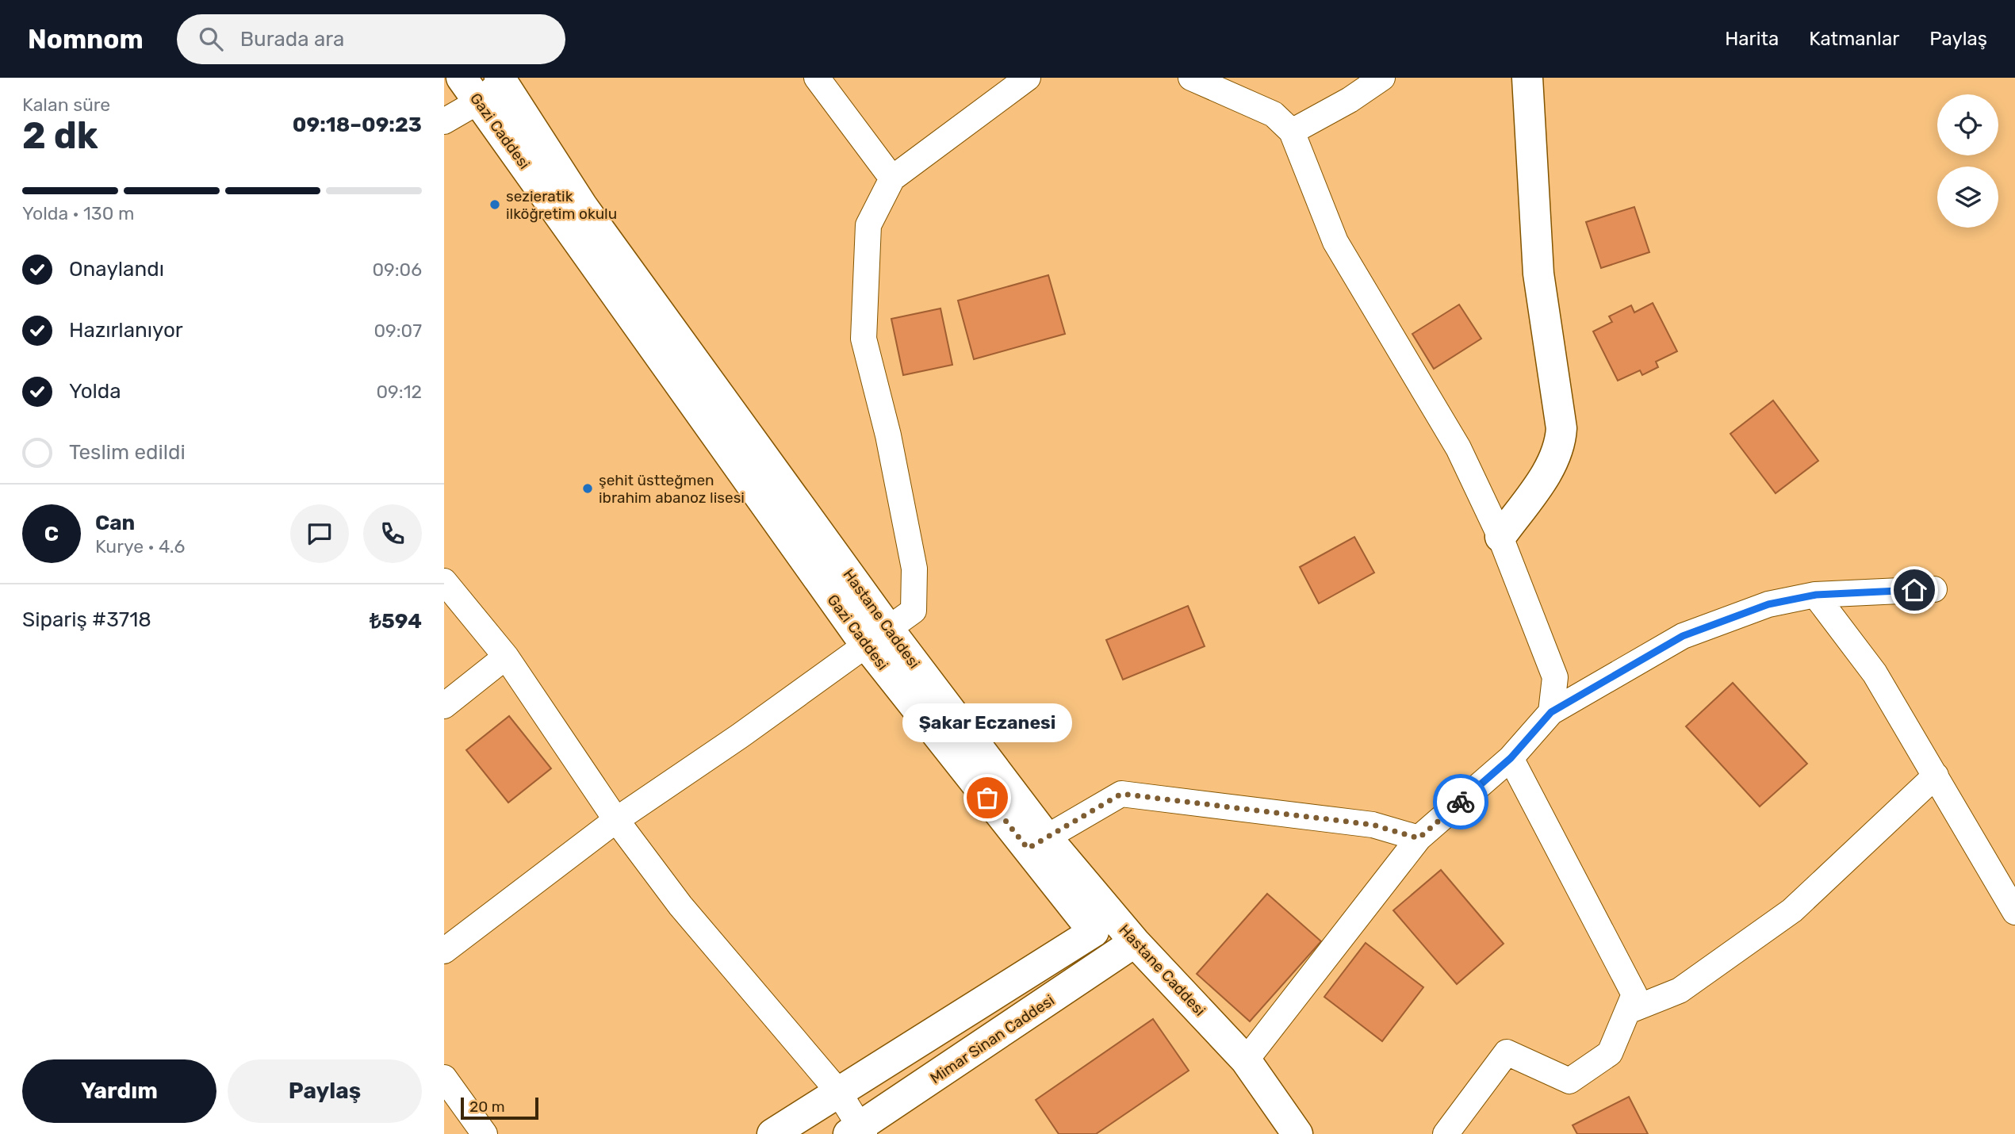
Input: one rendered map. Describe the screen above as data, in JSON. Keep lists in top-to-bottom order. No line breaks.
{"streets":{"main road":["Gazi Caddesi","Hastane Caddesi","Mimar Sinan Caddesi"]},"crossings":[["Gazi Caddesi","Hastane Caddesi"],["Hastane Caddesi","Mimar Sinan Caddesi"]],"places":["sezieratik ilköğretim okulu","şehit üstteğmen ibrahim abanoz lisesi","Şakar Eczanesi"],"scale_bar":"20 m","page":{"header":"Nomnom","search":"Burada ara","nav":["Harita","Katmanlar","Paylaş"],"heading":["2 dk","Kalan süre","09:18–09:23"],"panel":["Can","Kurye · 4.6","Sipariş #3718","₺594"],"bar":"Yolda · 130 m","list":[["Onaylandı","09:06"],["Hazırlanıyor","09:07"],["Yolda","09:12"],"Teslim edildi"],"round":"C","bubble":"Şakar Eczanesi","buttons":["Yardım","Paylaş"],"scale":"20 m"}}
